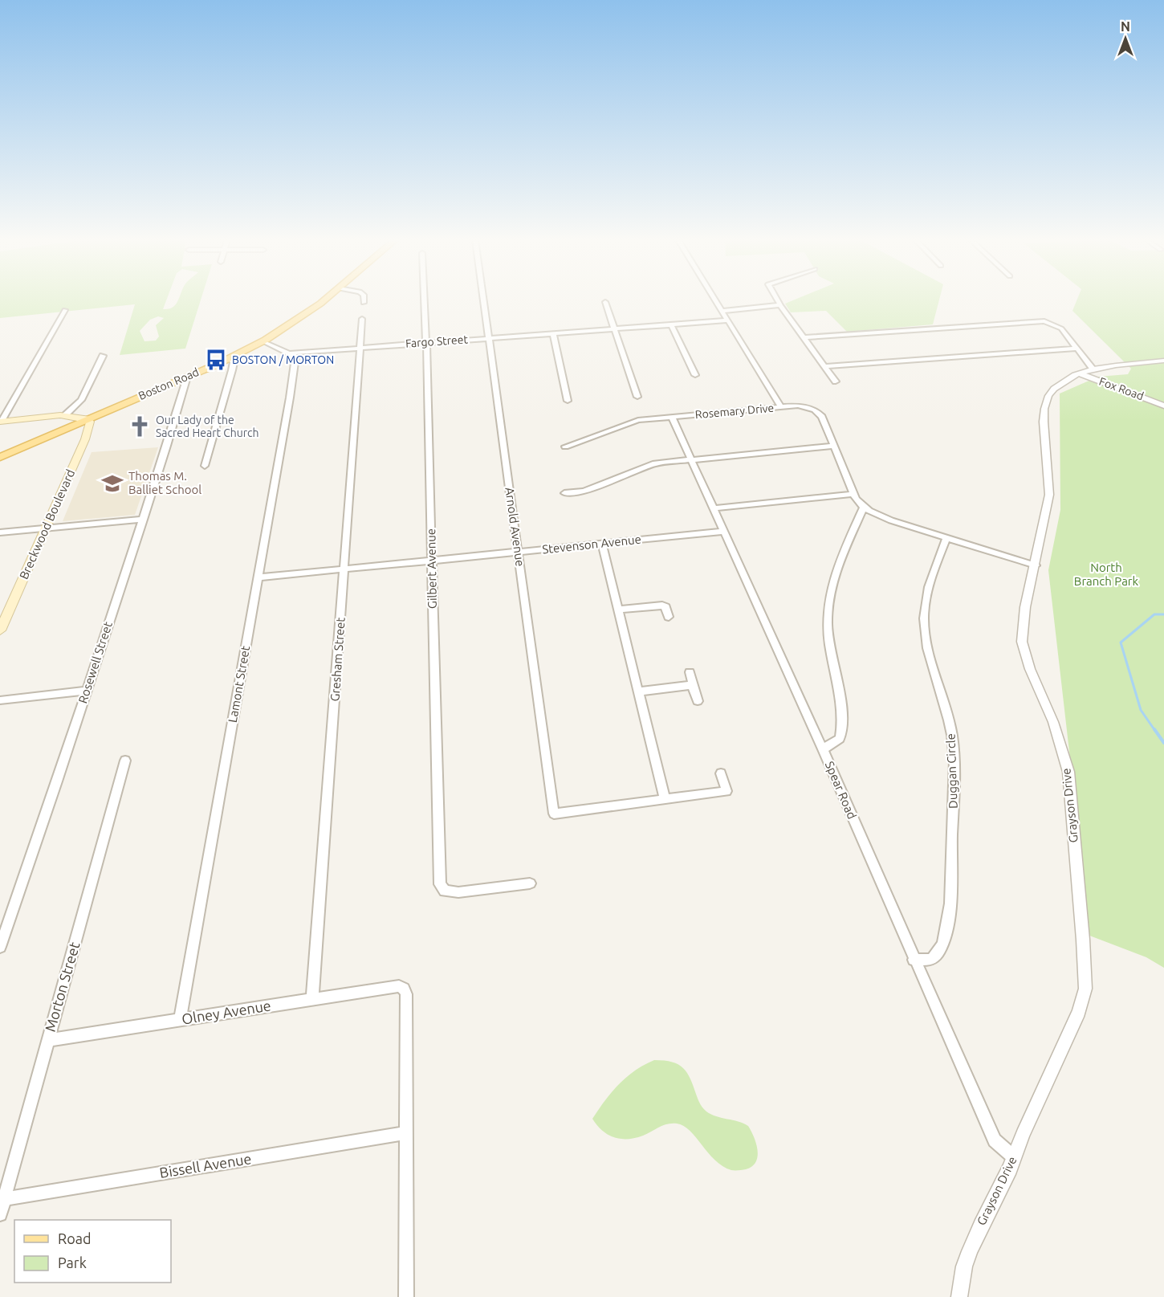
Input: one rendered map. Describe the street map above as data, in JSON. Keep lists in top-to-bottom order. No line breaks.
{"streets":{"main road":["Boston Road","Breckwood Boulevard"],"street":["Fargo Street","Fox Road","Rosemary Drive","Arnold Avenue","Stevenson Avenue","Gilbert Avenue","Gresham Street","Rosewell Street","Lamont Street","Duggan Circle","Spear Road","Grayson Drive","Morton Street","Olney Avenue","Bissell Avenue"]},"crossings":[["Fargo Street","Boston Road"],["Fargo Street","Arnold Avenue"],["Fargo Street","Gilbert Avenue"],["Fargo Street","Gresham Street"],["Fargo Street","Lamont Street"],["Boston Road","Breckwood Boulevard"],["Boston Road","Rosewell Street"],["Fox Road","Grayson Drive"],["Rosemary Drive","Spear Road"],["Arnold Avenue","Stevenson Avenue"],["Stevenson Avenue","Gilbert Avenue"],["Stevenson Avenue","Gresham Street"],["Stevenson Avenue","Lamont Street"],["Stevenson Avenue","Spear Road"],["Gresham Street","Olney Avenue"],["Lamont Street","Olney Avenue"],["Duggan Circle","Spear Road"],["Spear Road","Grayson Drive"],["Morton Street","Olney Avenue"],["Morton Street","Bissell Avenue"],["Olney Avenue","Bissell Avenue"]],"parks":["North Branch Park"],"places":{"bus stop":["BOSTON / MORTON"],"church":["Our Lady of the Sacred Heart Church"],"school or university":["Thomas M. Balliet School"]},"legend":["Road","Park"],"north":"top"}
